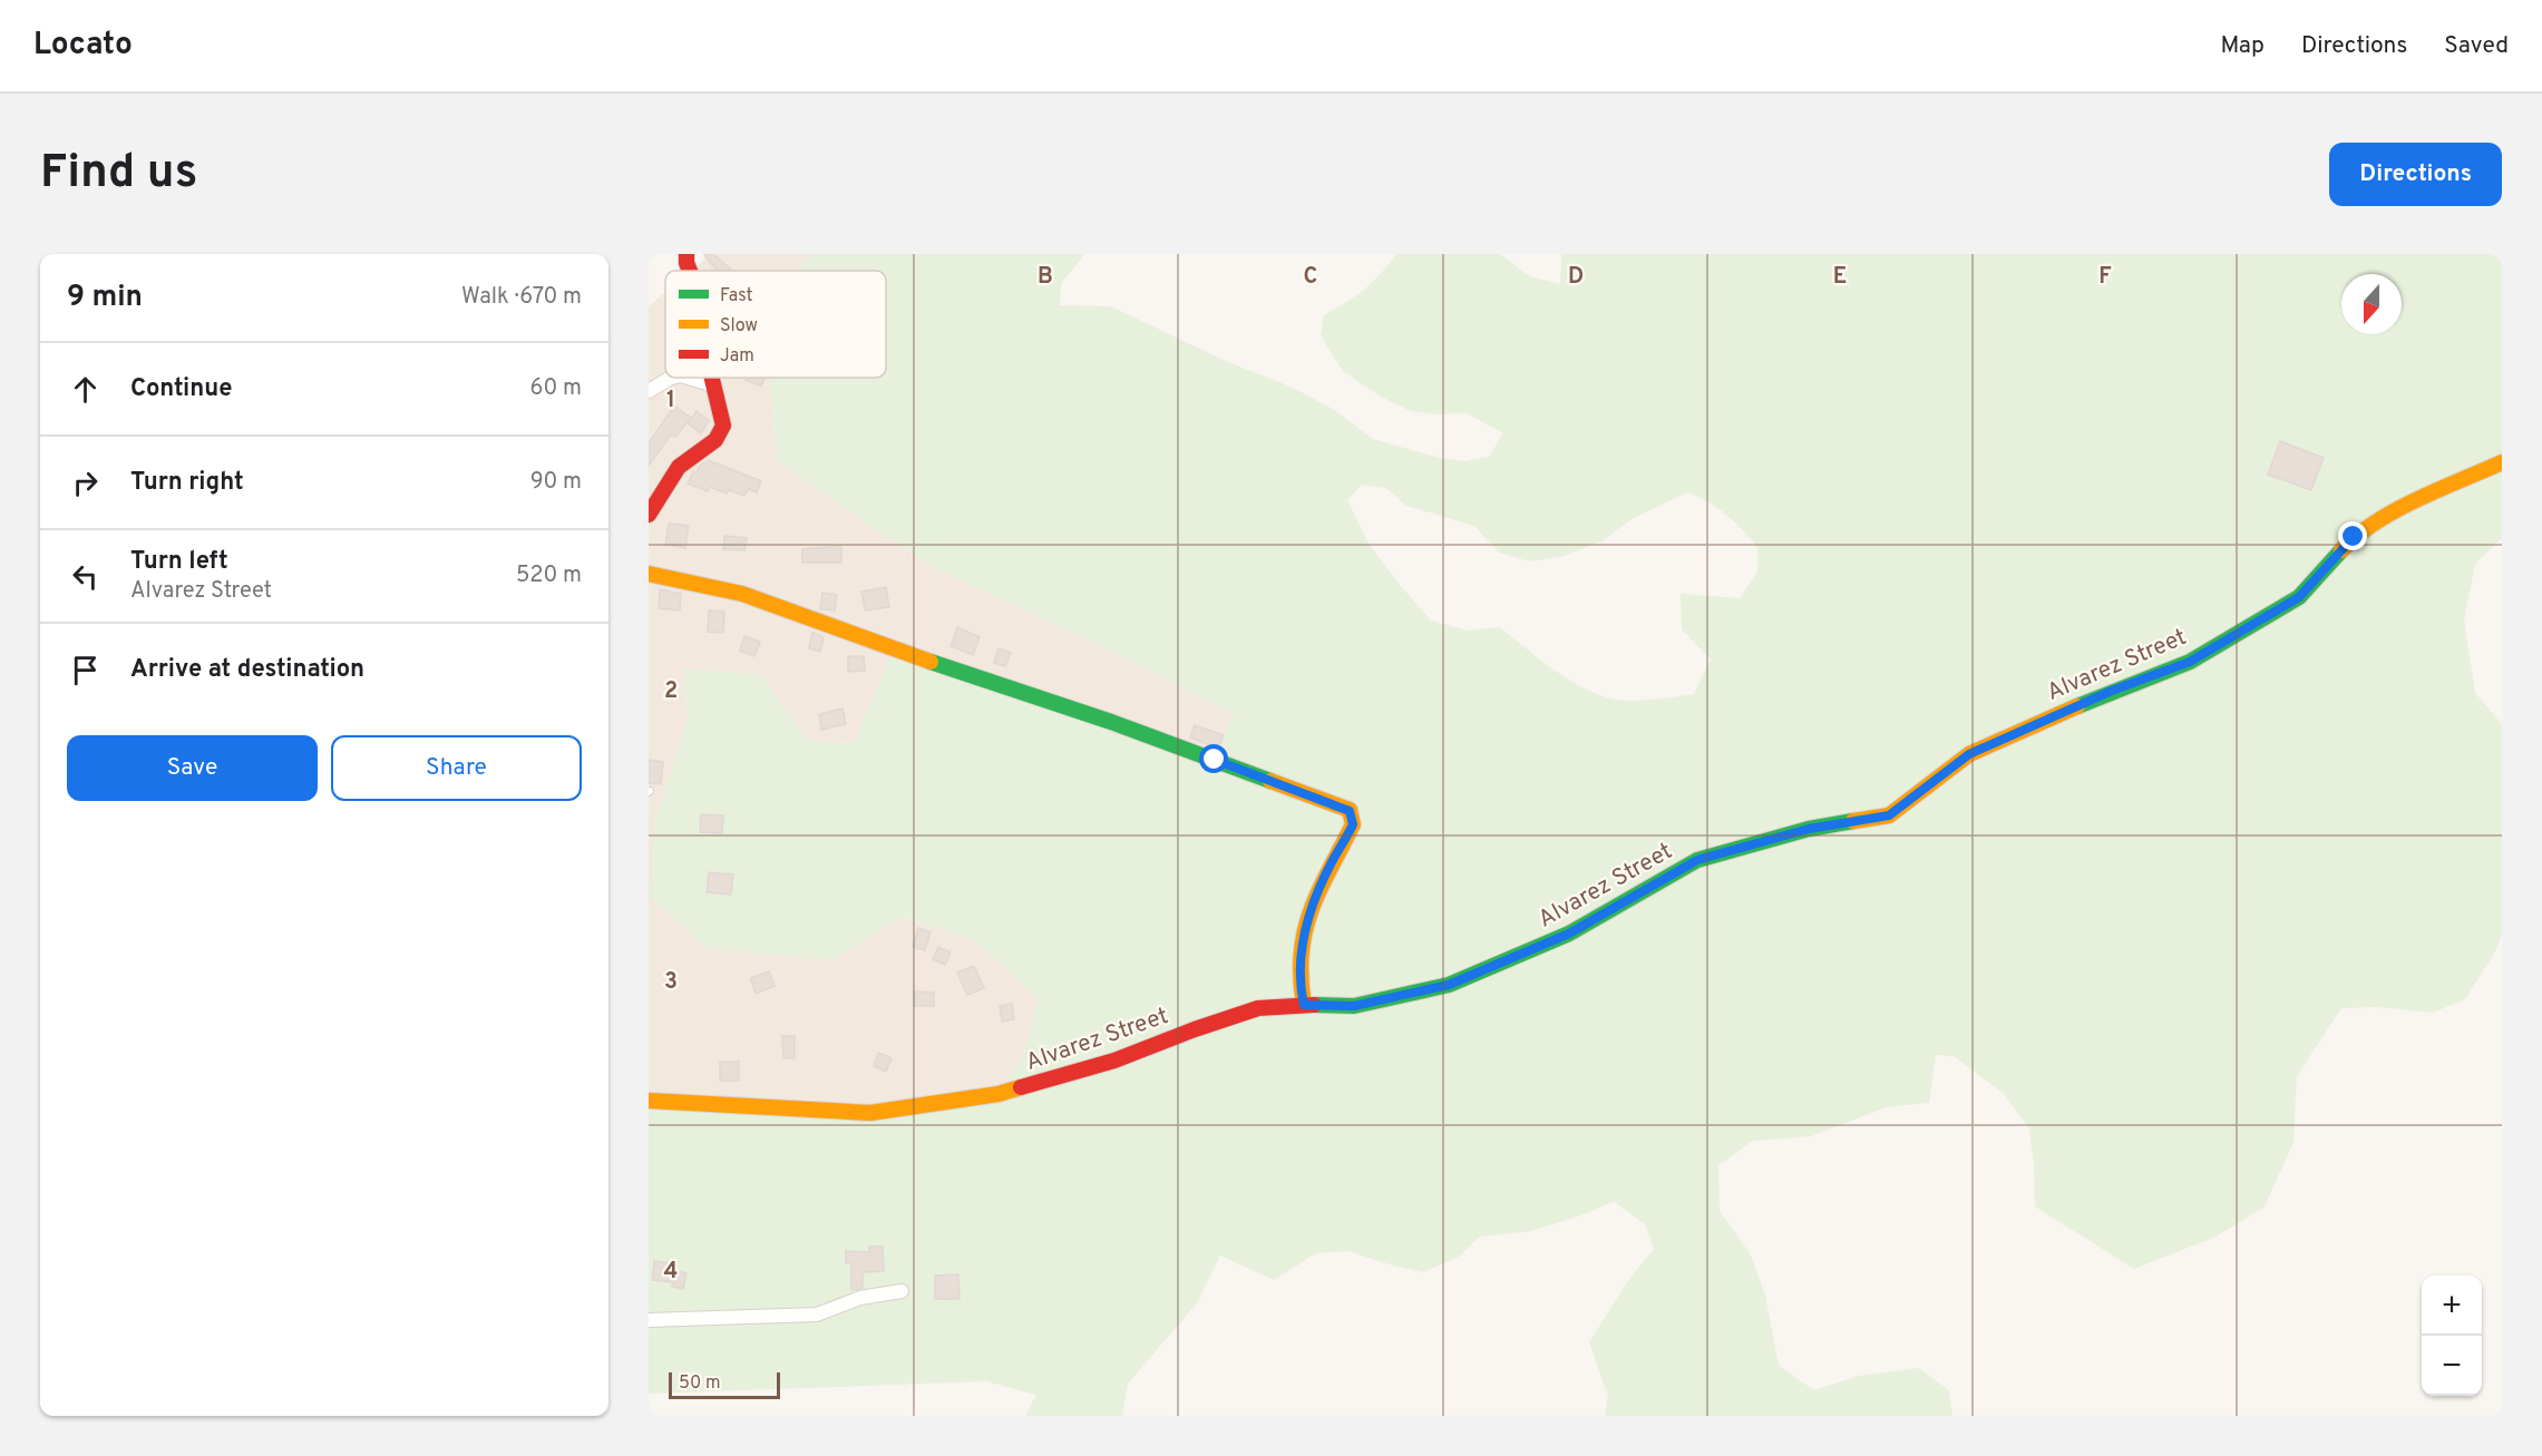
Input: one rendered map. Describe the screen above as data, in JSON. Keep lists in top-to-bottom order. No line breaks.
{"streets":{"street":["Alvarez Street"]},"legend":["Fast","Slow","Jam"],"scale_bar":"50 m","north":"bottom","page":{"header":"Locato","nav":["Map","Directions","Saved"],"buttons":["Directions",["Save","Share"]],"title":"Find us","heading":["9 min","Walk · 670 m"],"list":[["Continue","60 m"],["Turn right","90 m"],["Turn left","Alvarez Street","520 m"],"Arrive at destination"],"map_buttons":["+","−"],"scale":"50 m"},"grid":{"columns":["B","C","D","E","F"],"rows":["1","2","3","4"]}}
